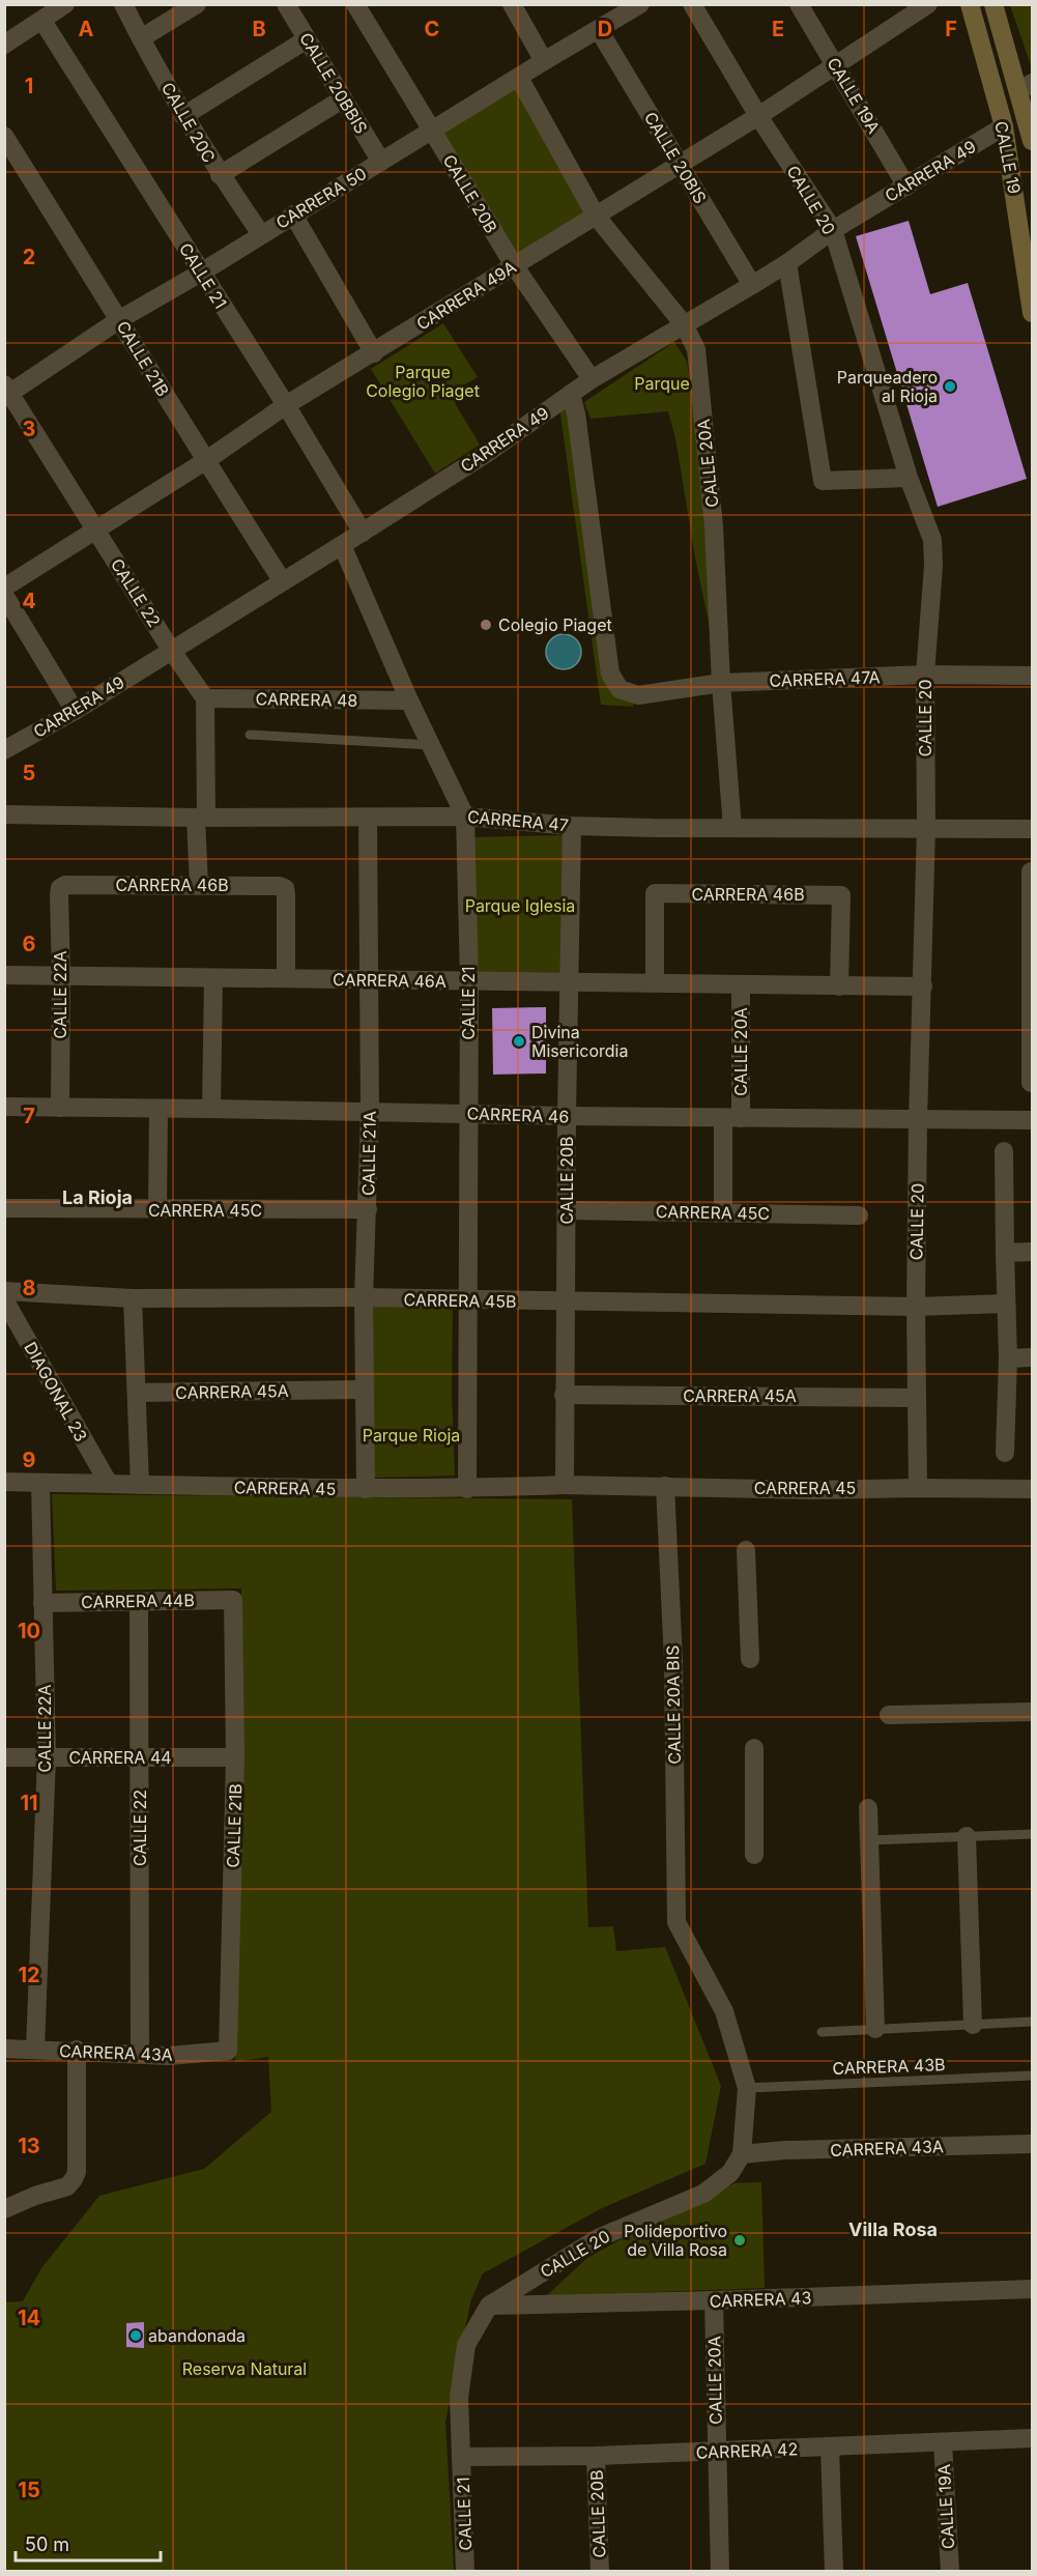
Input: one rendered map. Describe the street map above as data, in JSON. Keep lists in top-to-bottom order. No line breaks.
{"streets":{"main road":["CALLE 19"],"street":["CALLE 20BBIS","CALLE 19A","CALLE 20C","CALLE 20BIS","CARRERA 49","CALLE 20B","CARRERA 50","CALLE 20","CALLE 21","CARRERA 49A","CALLE 21B","CALLE 20A","CALLE 22","CARRERA 47A","CARRERA 48","CARRERA 47","CARRERA 46B","CARRERA 46A","CALLE 22A","CARRERA 46","CALLE 21A","CARRERA 45C","CARRERA 45B","DIAGONAL 23","CARRERA 45A","CARRERA 45","CARRERA 44B","CALLE 20A BIS","CARRERA 44","CARRERA 43A","CARRERA 43","CARRERA 42"],"lane":["CARRERA 43B"]},"crossings":[["CALLE 20BBIS","CARRERA 50"],["CALLE 19A","CARRERA 49"],["CALLE 19A","CARRERA 49A"],["CALLE 19A","CARRERA 42"],["CALLE 20C","CARRERA 50"],["CALLE 20BIS","CARRERA 49"],["CALLE 20BIS","CARRERA 50"],["CALLE 20BIS","CARRERA 49A"],["CALLE 19","CARRERA 49"],["CARRERA 49","CALLE 20B"],["CARRERA 49","CALLE 20"],["CARRERA 49","CALLE 21"],["CARRERA 49","CALLE 21B"],["CARRERA 49","CALLE 20A"],["CARRERA 49","CALLE 22"],["CARRERA 49","CARRERA 47A"],["CALLE 20B","CARRERA 50"],["CALLE 20B","CARRERA 49A"],["CALLE 20B","CARRERA 47"],["CALLE 20B","CARRERA 46A"],["CALLE 20B","CARRERA 46"],["CALLE 20B","CARRERA 45C"],["CALLE 20B","CARRERA 45B"],["CALLE 20B","CARRERA 45A"],["CALLE 20B","CARRERA 45"],["CALLE 20B","CARRERA 42"],["CARRERA 50","CALLE 21"],["CARRERA 50","CALLE 21B"],["CARRERA 50","CALLE 20A"],["CARRERA 50","CALLE 22"],["CALLE 20","CALLE 21"],["CALLE 20","CARRERA 49A"],["CALLE 20","CARRERA 47A"],["CALLE 20","CARRERA 47"],["CALLE 20","CARRERA 46A"],["CALLE 20","CARRERA 46"],["CALLE 20","CARRERA 45B"],["CALLE 20","CARRERA 45A"],["CALLE 20","CARRERA 45"],["CALLE 20","CARRERA 43A"],["CALLE 20","CARRERA 43"],["CALLE 20","CARRERA 42"],["CALLE 21","CARRERA 49A"],["CALLE 21","CARRERA 48"],["CALLE 21","CARRERA 47"],["CALLE 21","CARRERA 46A"],["CALLE 21","CARRERA 46"],["CALLE 21","CARRERA 45B"],["CALLE 21","CARRERA 45"],["CALLE 21","CARRERA 42"],["CARRERA 49A","CALLE 21B"],["CARRERA 49A","CALLE 20A"],["CARRERA 49A","CALLE 22"],["CALLE 21B","CARRERA 44B"],["CALLE 21B","CARRERA 44"],["CALLE 21B","CARRERA 43A"],["CALLE 20A","CARRERA 47A"],["CALLE 20A","CARRERA 47"],["CALLE 20A","CARRERA 46A"],["CALLE 20A","CARRERA 46"],["CALLE 20A","CARRERA 45C"],["CALLE 20A","CARRERA 43"],["CALLE 20A","CARRERA 42"],["CALLE 22","CARRERA 48"],["CALLE 22","CARRERA 44B"],["CALLE 22","CARRERA 44"],["CALLE 22","CARRERA 43A"],["CARRERA 47","CALLE 21A"],["CARRERA 46B","CARRERA 46A"],["CARRERA 46B","CALLE 22A"],["CARRERA 46A","CALLE 22A"],["CARRERA 46A","CALLE 21A"],["CALLE 22A","CARRERA 46"],["CALLE 22A","CARRERA 45"],["CALLE 22A","CARRERA 44B"],["CALLE 22A","CARRERA 44"],["CALLE 22A","CARRERA 43A"],["CARRERA 46","CALLE 21A"],["CALLE 21A","CARRERA 45C"],["CALLE 21A","CARRERA 45B"],["CALLE 21A","CARRERA 45A"],["CALLE 21A","CARRERA 45"],["CARRERA 45","CALLE 20A BIS"],["CALLE 20A BIS","CARRERA 43B"]],"districts":["La Rioja","Villa Rosa"],"parks":["Parque Colegio Piaget","Parque","Parque Iglesia","Parque Rioja","Reserva Natural"],"places":["Parqueadero al Rioja","Colegio Piaget","Divina Misericordia","Polideportivo de Villa Rosa","abandonada"],"scale_bar":"50 m","grid":{"columns":["A","B","C","D","E","F"],"rows":["1","2","3","4","5","6","7","8","9","10","11","12","13","14","15"]}}
